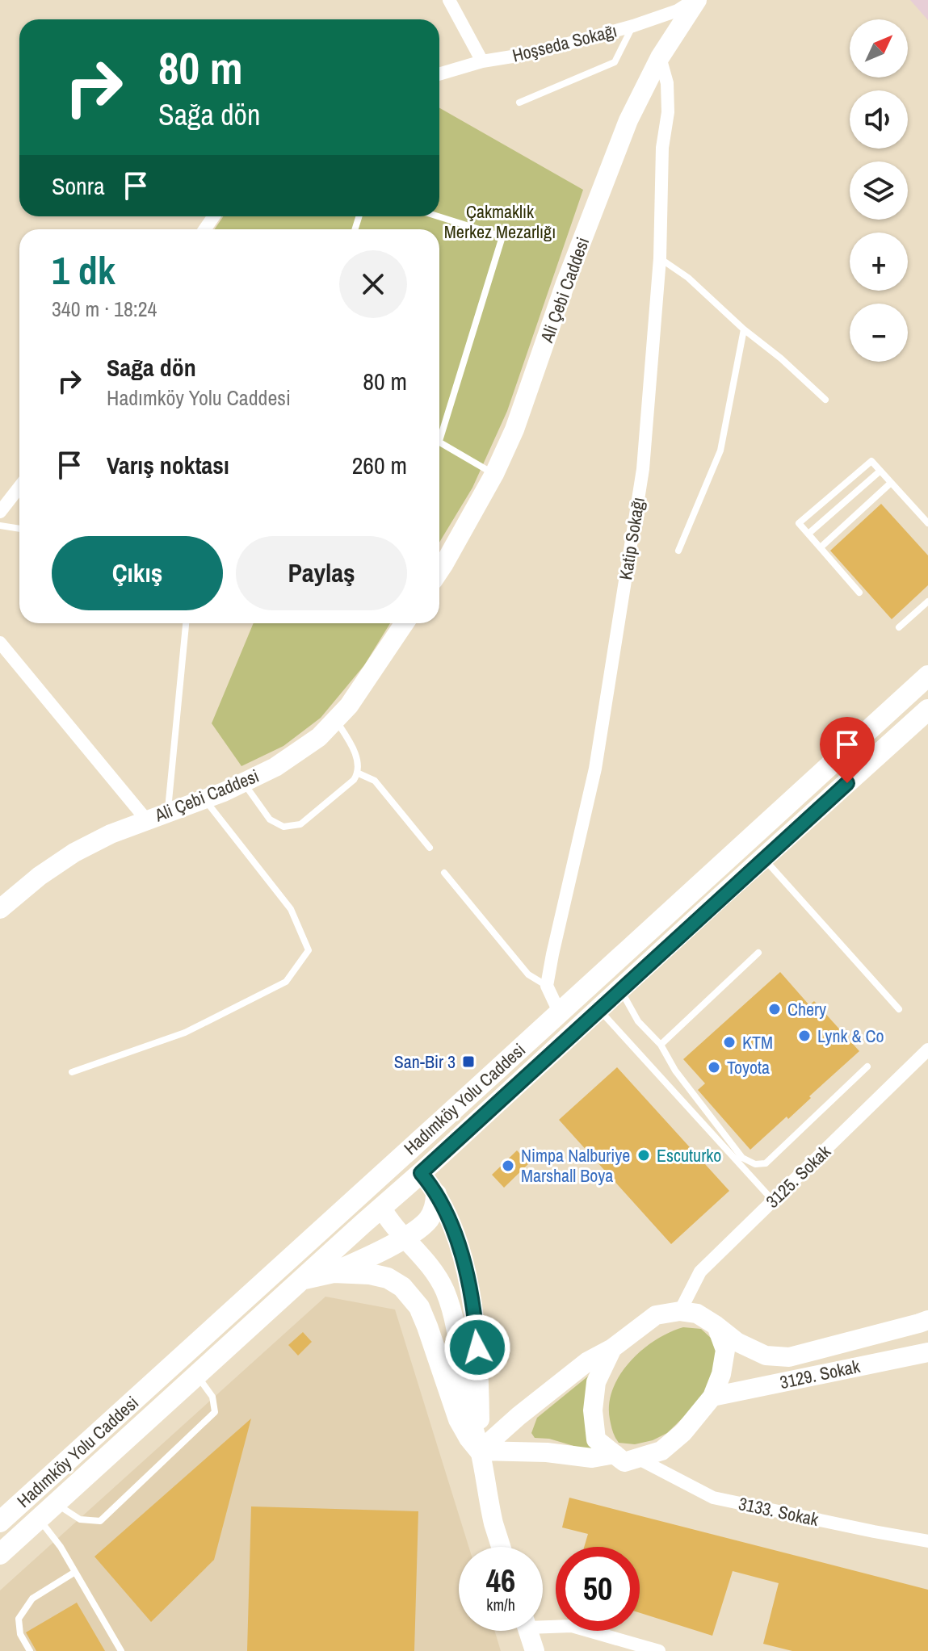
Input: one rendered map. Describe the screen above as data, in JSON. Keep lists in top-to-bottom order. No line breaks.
{"streets":{"main road":["Hadımköy Yolu Caddesi"],"street":["Hoşseda Sokağı","Ali Çebi Caddesi","Katip Sokağı","3125. Sokak","3129. Sokak","3133. Sokak"]},"crossings":[["Hoşseda Sokağı","Ali Çebi Caddesi"],["Ali Çebi Caddesi","Katip Sokağı"],["3125. Sokak","3129. Sokak"],["3125. Sokak","3133. Sokak"],["3129. Sokak","3133. Sokak"]],"parks":["Çakmaklık Merkez Mezarlığı"],"places":{"other":["Chery","Lynk & Co","KTM","Toyota","Escuturko","Nimpa Nalburiye Marshall Boya"],"transit":["San-Bir 3"]},"north":"top right","page":{"map_buttons":["+","−"],"turn":["80 m","Sağa dön"],"then":"Sonra","heading":["1 dk","340 m · 18:24"],"list":[{"name":"Sağa dön","note":"Hadımköy Yolu Caddesi","value":"80 m"},{"name":"Varış noktası","value":"260 m"}],"buttons":["Çıkış","Paylaş"],"speed":"46 km/h","limit":"50"}}
